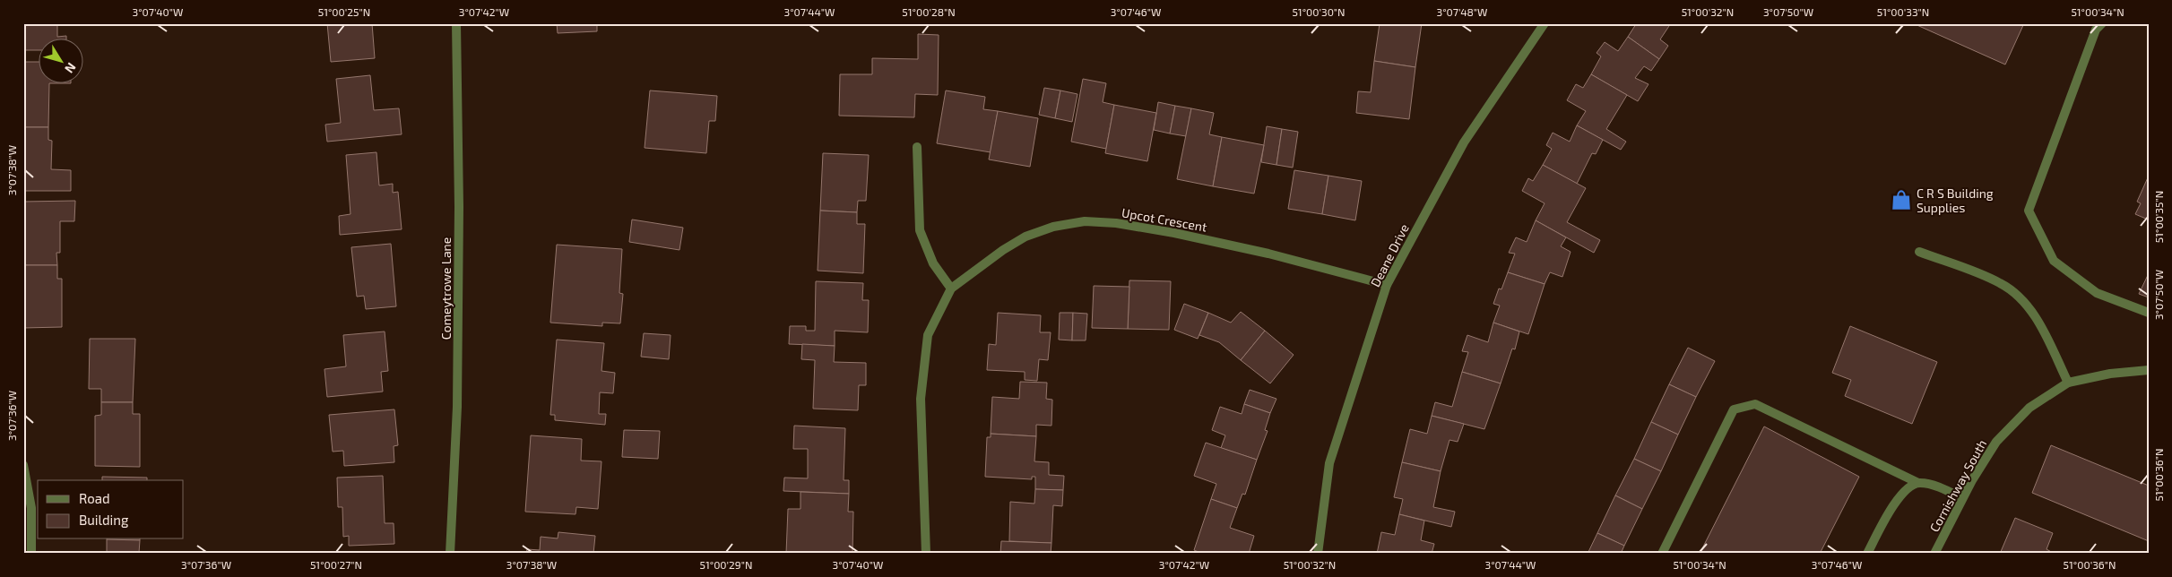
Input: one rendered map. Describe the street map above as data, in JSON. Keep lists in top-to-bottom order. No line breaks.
{"streets":{"street":["Upcot Crescent","Deane Drive","Comeytrowe Lane","Cornishway South"]},"crossings":[["Upcot Crescent","Deane Drive"]],"places":{"shop":["C R S Building Supplies"]},"legend":["Road","Building"],"north":"bottom right","coordinates":["3°07'40\"W","51°00'25\"N","3°07'42\"W","3°07'44\"W","51°00'28\"N","3°07'46\"W","51°00'30\"N","3°07'48\"W","51°00'32\"N","3°07'50\"W","51°00'33\"N","51°00'34\"N","3°07'38\"W","51°00'35\"N","3°07'36\"W","51°00'36\"N","51°00'27\"N","51°00'29\"N"]}
